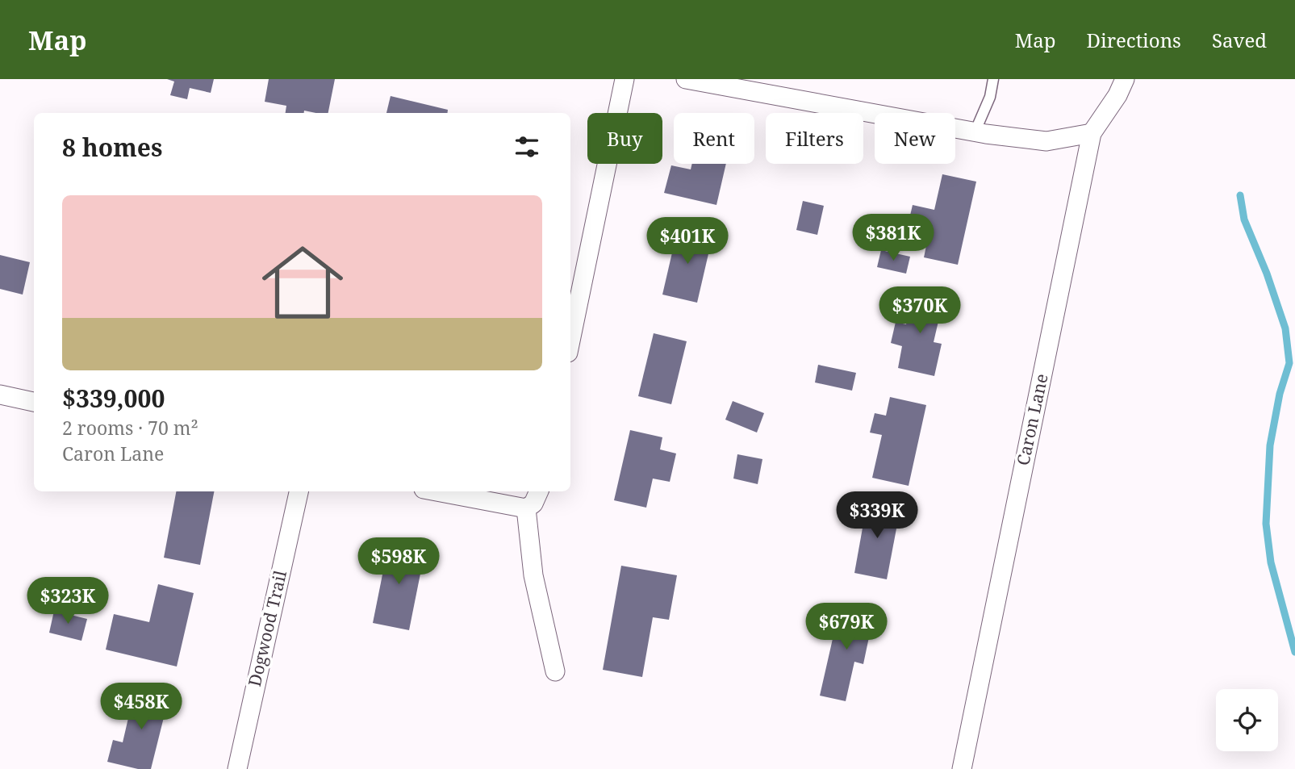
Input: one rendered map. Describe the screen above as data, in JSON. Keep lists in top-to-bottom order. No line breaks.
{"streets":{"street":["Caron Lane","Dogwood Trail"]},"page":{"header":"Map","nav":["Map","Directions","Saved"],"chip":["Buy","Rent","Filters","New"],"heading":"8 homes","list":[{"name":"$339,000","note":"2 rooms · 70 m² · Caron Lane"}],"price":["$381K","$401K","$370K","$339K","$598K","$323K","$679K","$458K"]}}
